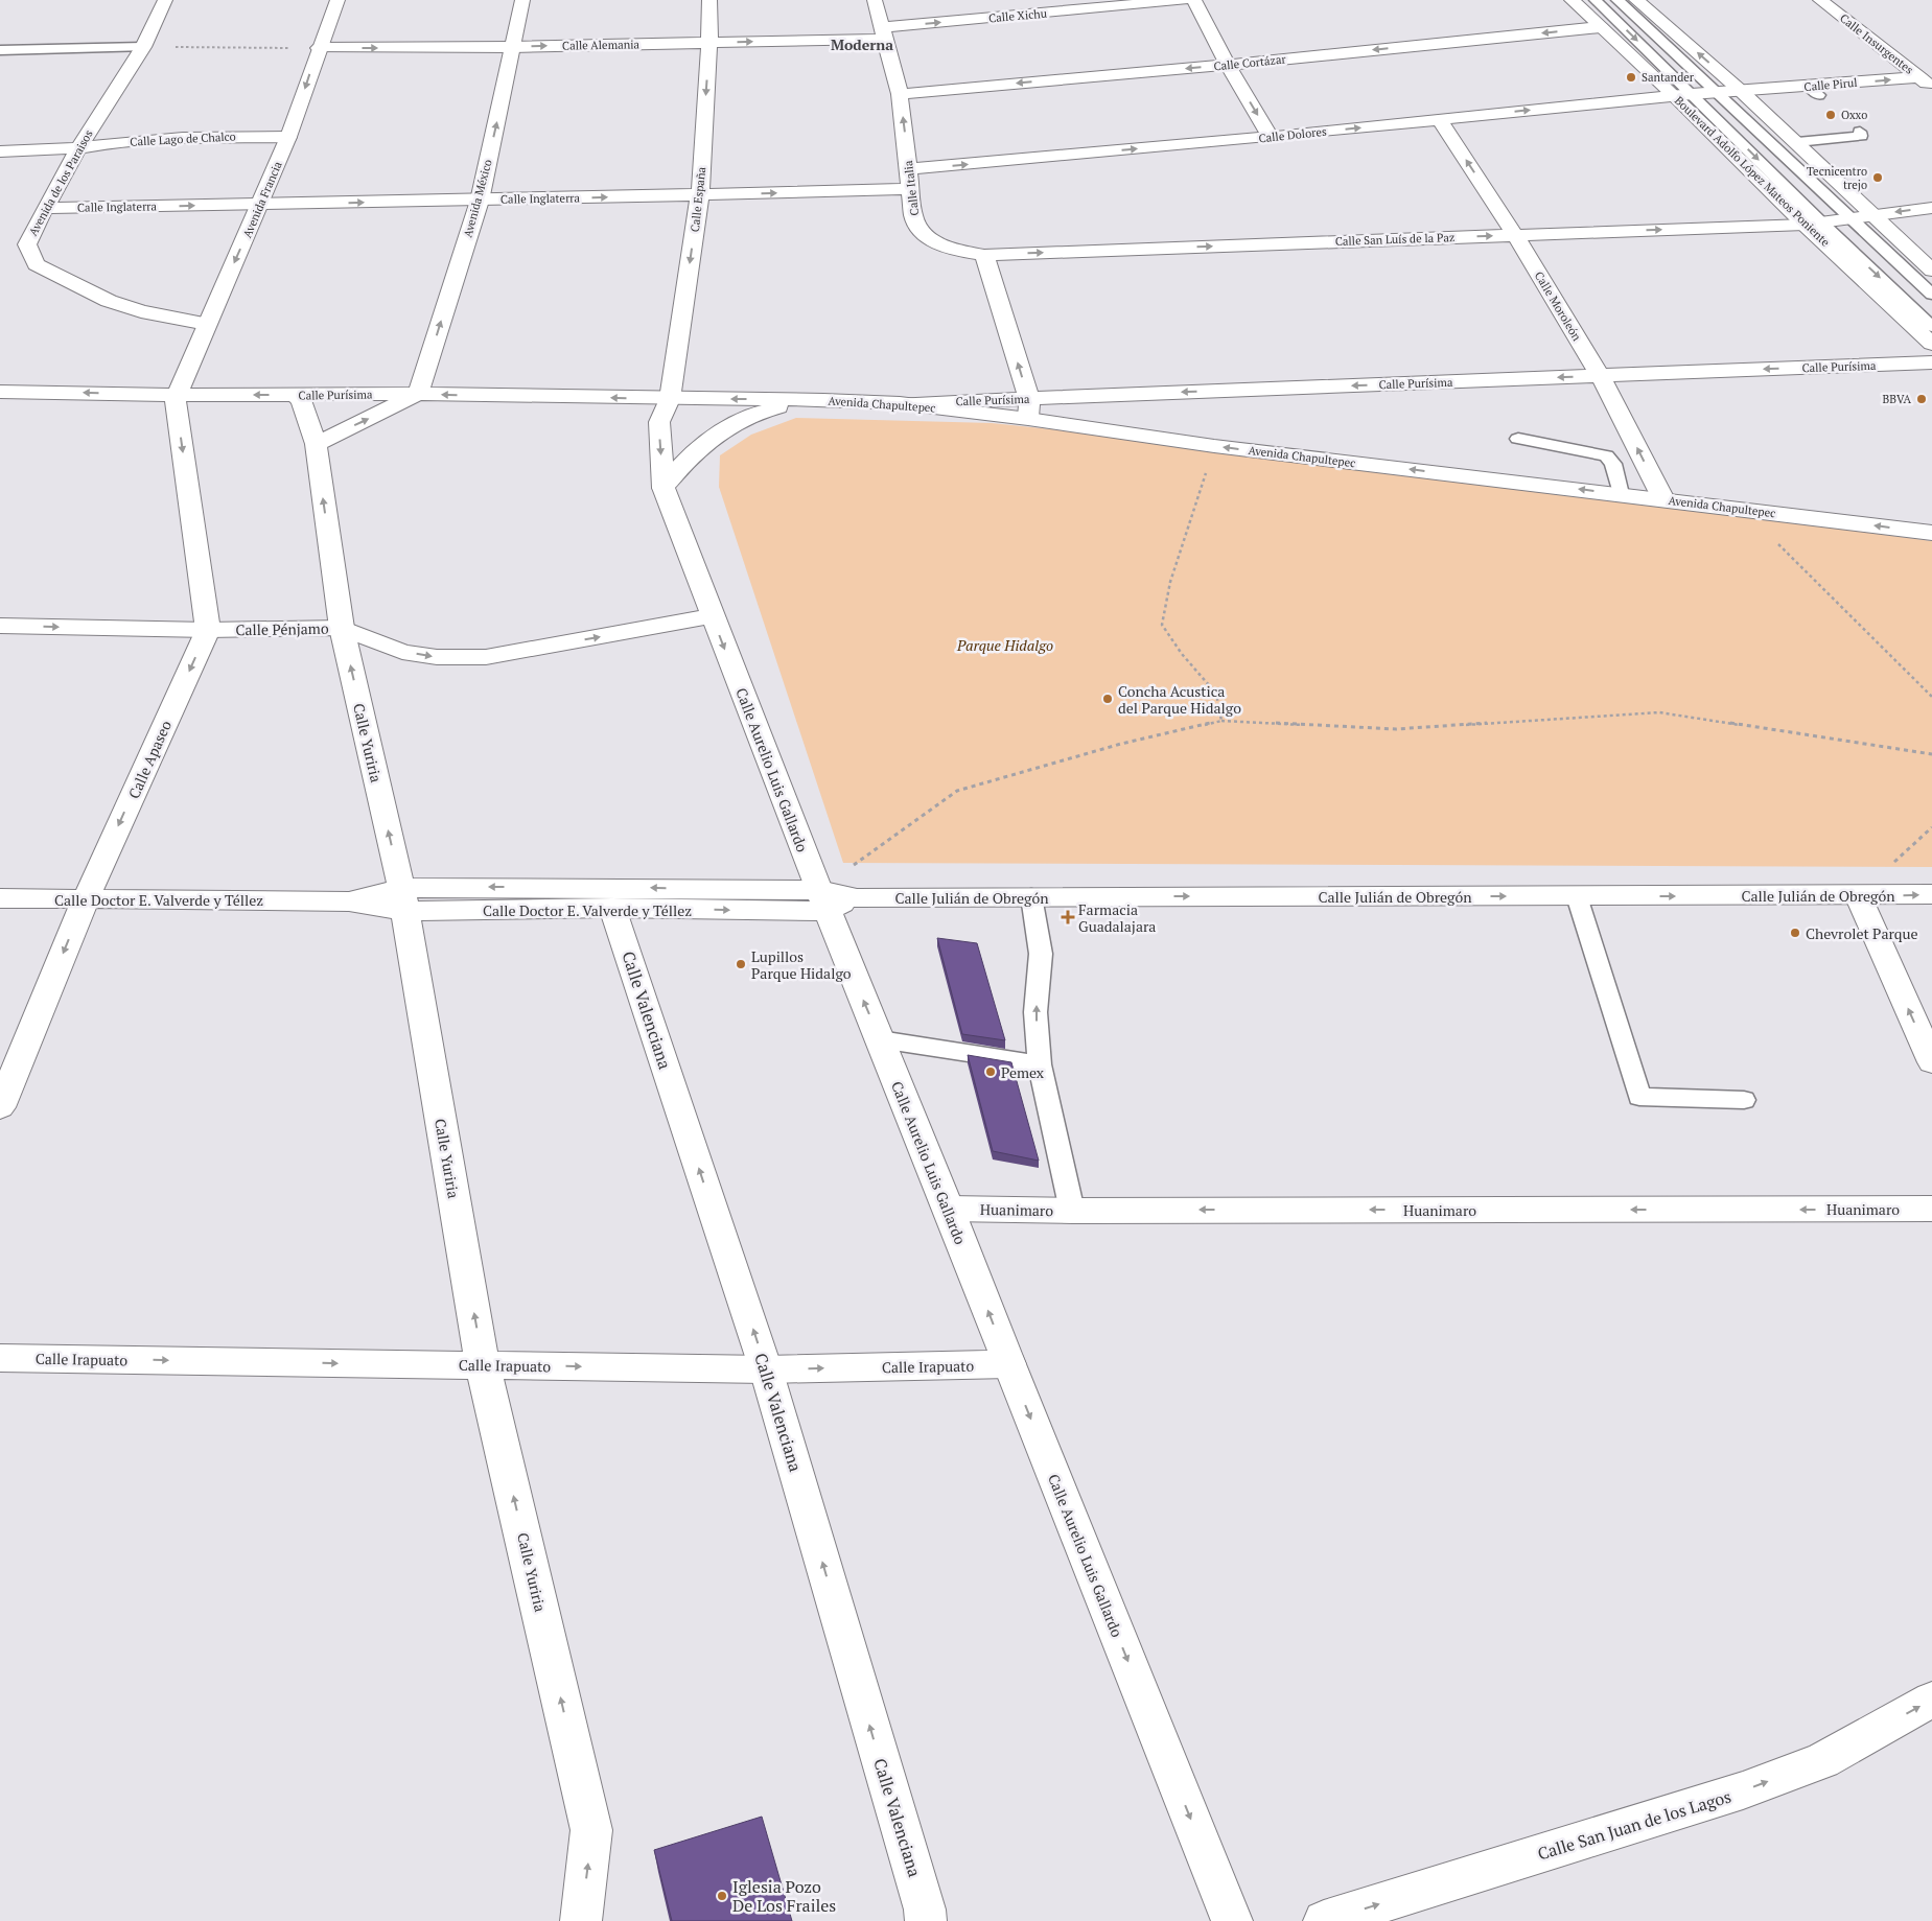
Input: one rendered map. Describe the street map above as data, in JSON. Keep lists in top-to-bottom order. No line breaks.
{"streets":{"street":["Calle Xichu","Calle Insurgentes","Calle Alemania","Calle Cortázar","Calle Pirul","Calle Dolores","Calle Lago de Chalco","Boulevard Adolfo López Mateos Poniente","Avenida de los Paraisos","Calle Italia","Avenida México","Calle Inglaterra","Avenida Francia","Calle España","Calle San Luís de la Paz","Calle Moroleón","Calle Purísima","Avenida Chapultepec","Calle Pénjamo","Calle Yuriria","Calle Apaseo","Calle Aurelio Luis Gallardo","Calle Julián de Obregón","Calle Doctor E. Valverde y Téllez","Calle Valenciana","Huanimaro","Calle Irapuato","Calle San Juan de los Lagos"]},"crossings":[["Calle Xichu","Calle Alemania"],["Calle Xichu","Calle Italia"],["Calle Insurgentes","Calle Pirul"],["Calle Alemania","Calle Italia"],["Calle Alemania","Avenida México"],["Calle Alemania","Avenida Francia"],["Calle Alemania","Calle España"],["Calle Cortázar","Boulevard Adolfo López Mateos Poniente"],["Calle Cortázar","Calle Italia"],["Calle Pirul","Calle Dolores"],["Calle Dolores","Boulevard Adolfo López Mateos Poniente"],["Calle Dolores","Calle Italia"],["Calle Dolores","Calle Moroleón"],["Calle Lago de Chalco","Avenida de los Paraisos"],["Calle Lago de Chalco","Avenida Francia"],["Boulevard Adolfo López Mateos Poniente","Calle San Luís de la Paz"],["Avenida de los Paraisos","Calle Inglaterra"],["Avenida de los Paraisos","Avenida Francia"],["Calle Italia","Calle Inglaterra"],["Calle Italia","Calle San Luís de la Paz"],["Avenida México","Calle Inglaterra"],["Avenida México","Calle Purísima"],["Calle Inglaterra","Avenida Francia"],["Calle Inglaterra","Calle España"],["Avenida Francia","Calle Purísima"],["Calle España","Calle Purísima"],["Calle España","Avenida Chapultepec"],["Calle España","Calle Aurelio Luis Gallardo"],["Calle San Luís de la Paz","Calle Moroleón"],["Calle Moroleón","Calle Purísima"],["Calle Moroleón","Avenida Chapultepec"],["Calle Purísima","Avenida Chapultepec"],["Calle Purísima","Calle Yuriria"],["Calle Purísima","Calle Aurelio Luis Gallardo"],["Avenida Chapultepec","Calle Aurelio Luis Gallardo"],["Calle Pénjamo","Calle Yuriria"],["Calle Pénjamo","Calle Apaseo"],["Calle Pénjamo","Calle Aurelio Luis Gallardo"],["Calle Yuriria","Calle Doctor E. Valverde y Téllez"],["Calle Yuriria","Calle Irapuato"],["Calle Apaseo","Calle Doctor E. Valverde y Téllez"],["Calle Aurelio Luis Gallardo","Calle Julián de Obregón"],["Calle Aurelio Luis Gallardo","Calle Doctor E. Valverde y Téllez"],["Calle Aurelio Luis Gallardo","Huanimaro"],["Calle Aurelio Luis Gallardo","Calle Irapuato"],["Calle Julián de Obregón","Calle Doctor E. Valverde y Téllez"],["Calle Doctor E. Valverde y Téllez","Calle Valenciana"],["Calle Valenciana","Calle Irapuato"]],"one_way":["Calle Xichu","Calle Alemania","Calle Cortázar","Calle Pirul","Calle Dolores","Avenida México","Calle Inglaterra","Avenida Francia","Calle España","Calle San Luís de la Paz","Calle Purísima","Avenida Chapultepec","Calle Pénjamo","Calle Yuriria","Calle Apaseo","Calle Julián de Obregón","Calle Valenciana","Huanimaro","Calle Irapuato","Calle San Juan de los Lagos"],"districts":["Moderna"],"parks":["Parque Hidalgo"],"places":{"other":["Santander","Oxxo","Tecnicentro trejo","BBVA","Concha Acustica del Parque Hidalgo","Chevrolet Parque","Lupillos Parque Hidalgo","Pemex","Iglesia Pozo De Los Frailes"],"health":["Farmacia Guadalajara"]}}
